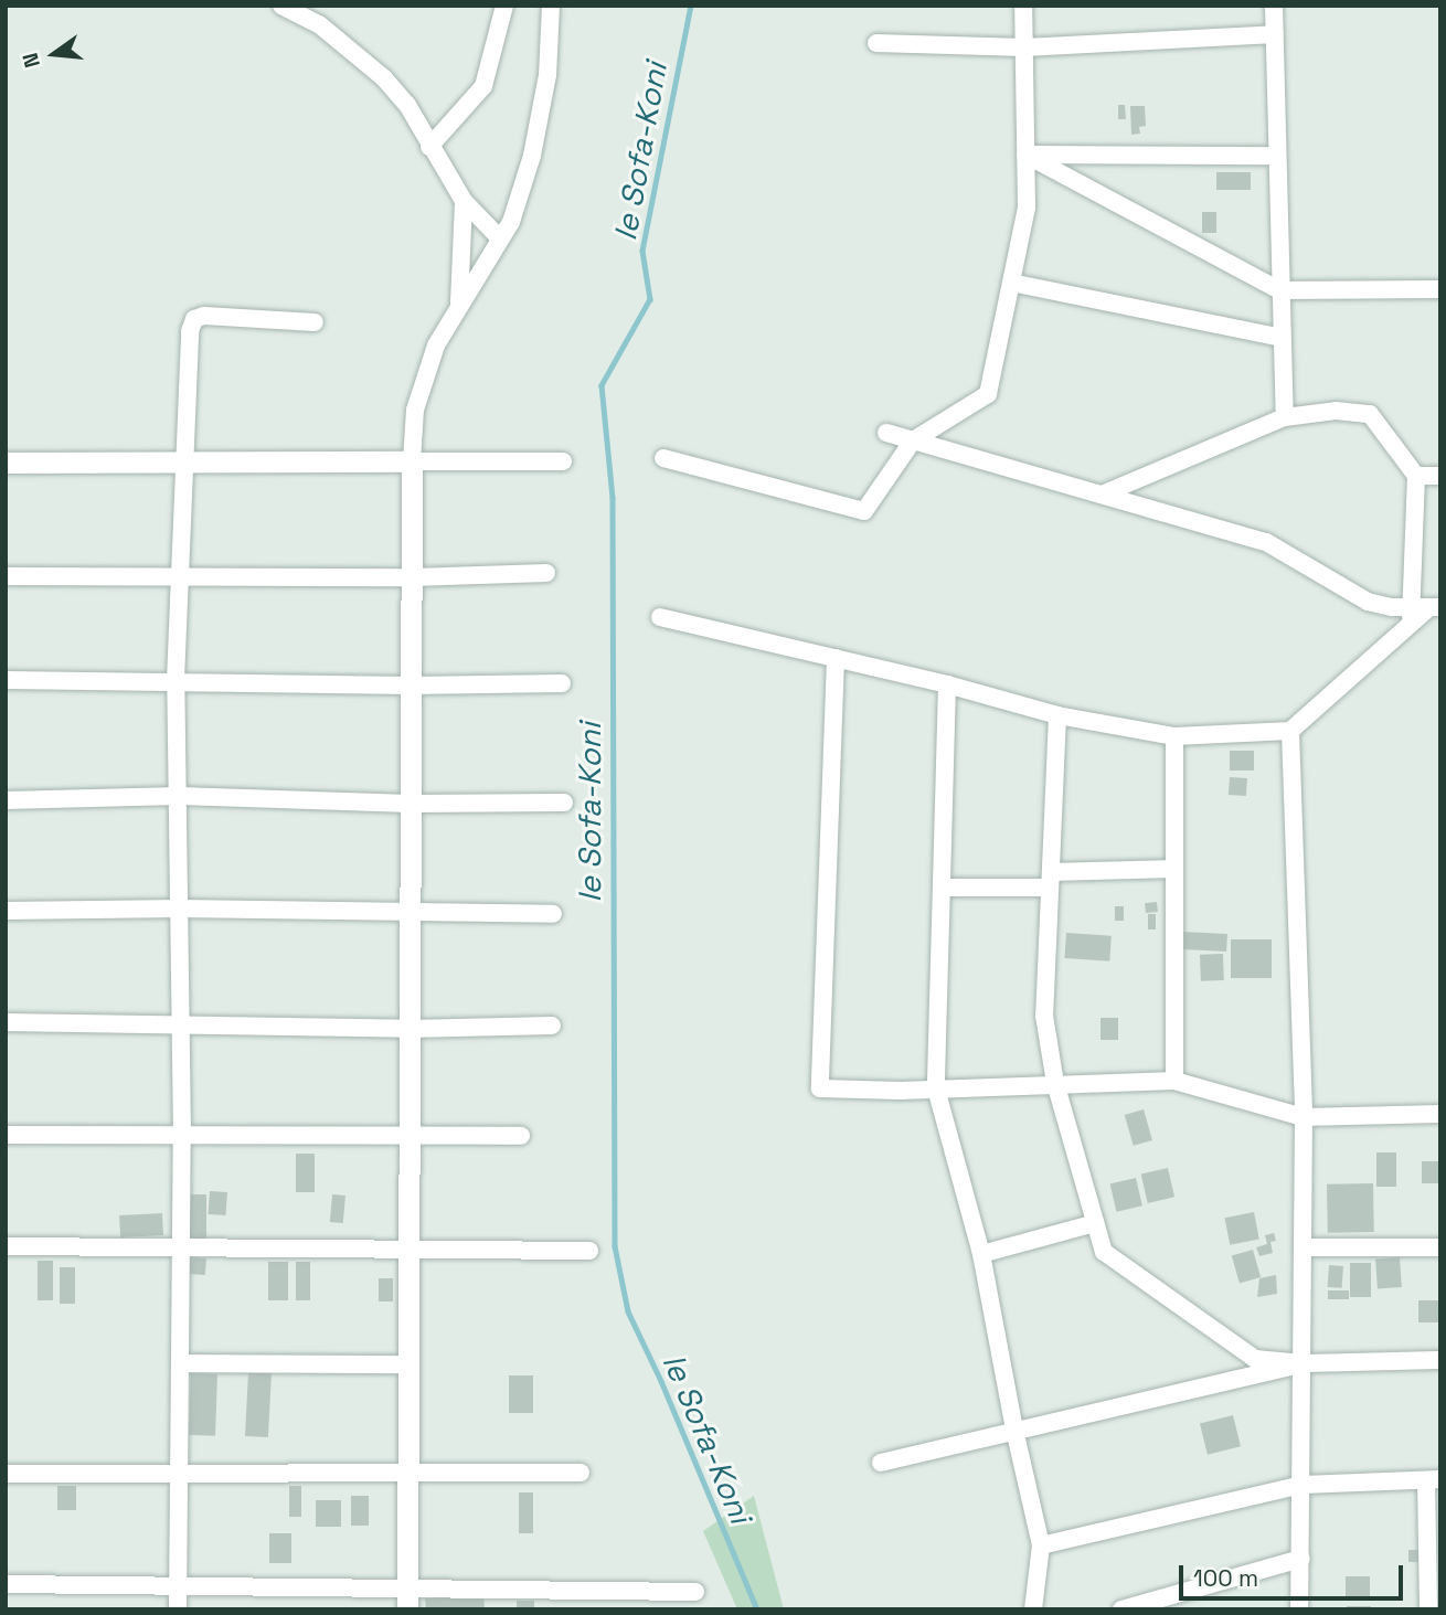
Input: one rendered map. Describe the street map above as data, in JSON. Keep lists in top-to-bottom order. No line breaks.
{"water":["le Sofa-Koni"],"scale_bar":"100 m","north":"left"}
